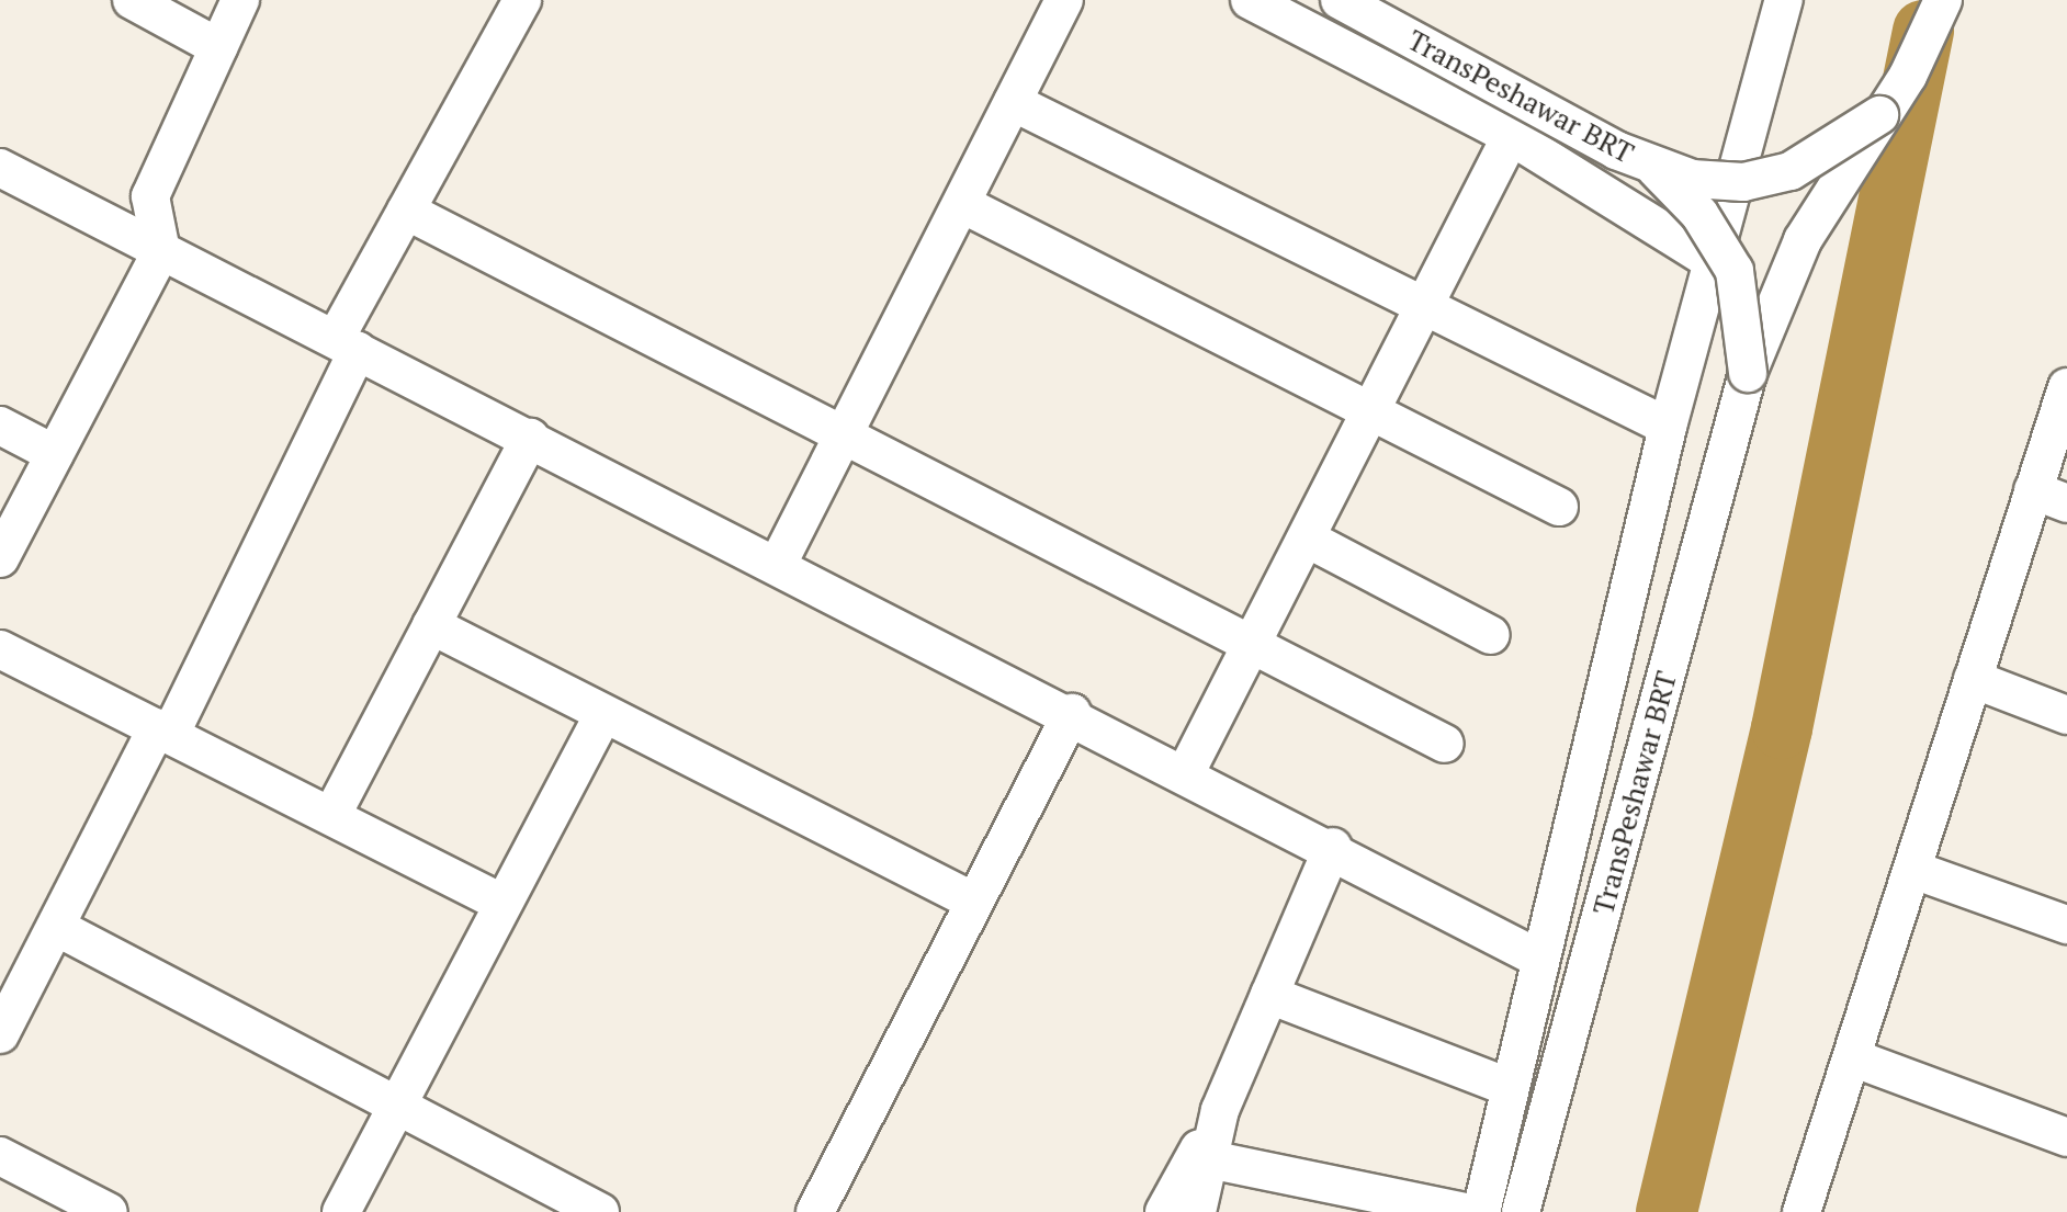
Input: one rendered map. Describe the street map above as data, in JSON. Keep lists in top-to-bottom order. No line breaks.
{"streets":{"street":["TransPeshawar BRT"]}}
